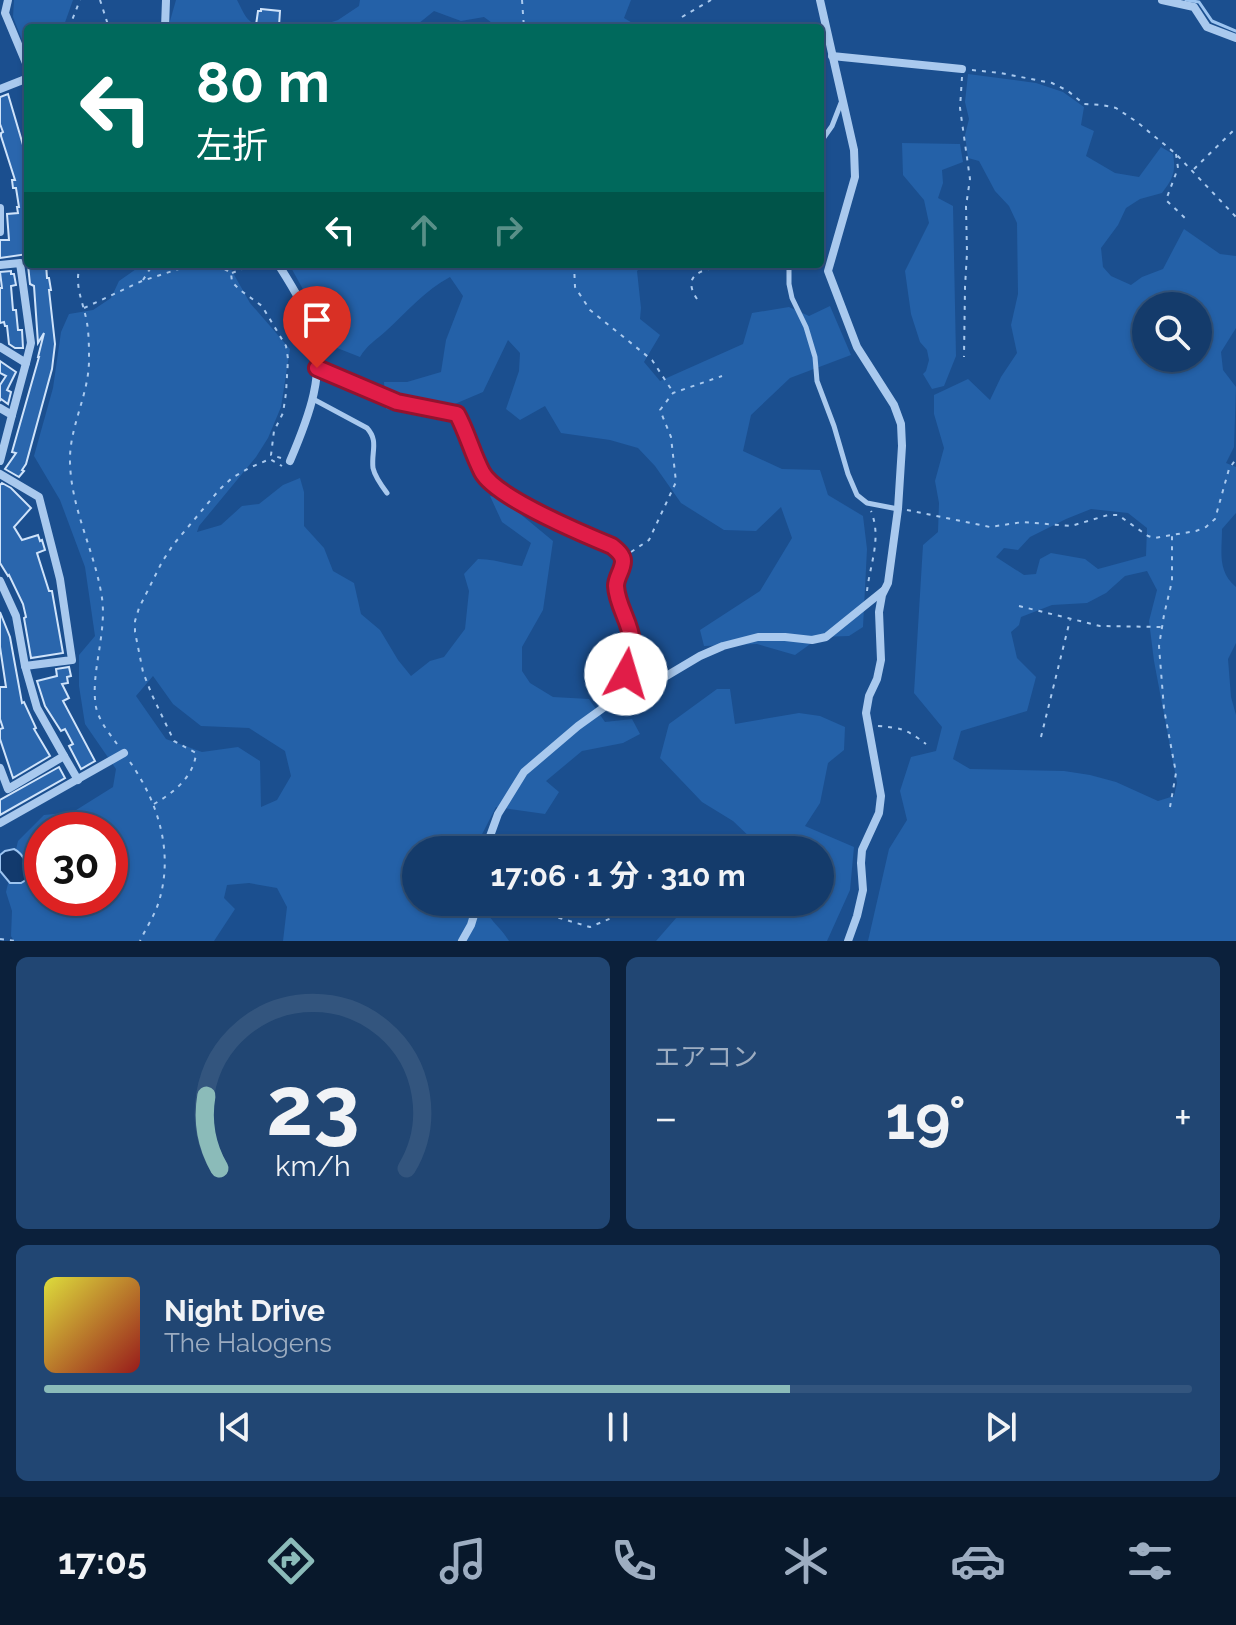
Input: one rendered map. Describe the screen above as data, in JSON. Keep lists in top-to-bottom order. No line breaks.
{"page":{"turn":["80 m","左折"],"limit":"30","trip":"17:06 · 1 分 · 310 m","tile":"エアコン","heat":["−","19°","+"],"song":["Night Drive","The Halogens"],"tabs":"17:05","gauge":["23","km/h"]}}
